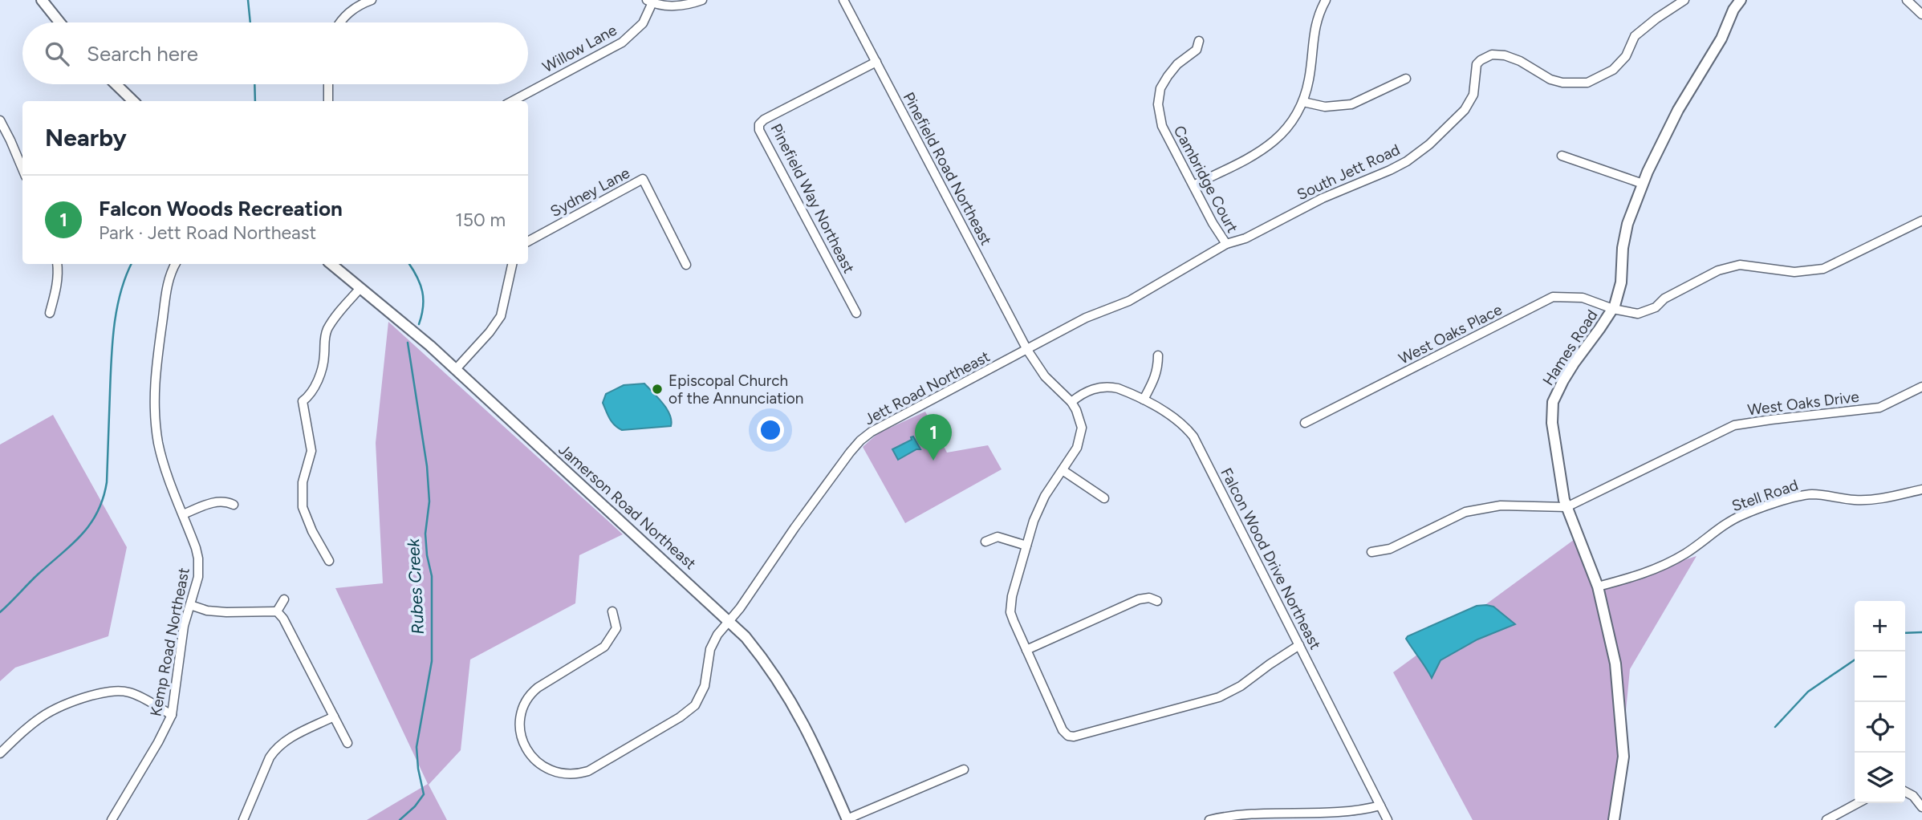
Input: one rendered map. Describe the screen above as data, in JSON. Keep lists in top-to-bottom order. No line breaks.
{"streets":{"street":["Willow Lane","Pinefield Road Northeast","South Jett Road","Cambridge Court","Sydney Lane","Pinefield Way Northeast","West Oaks Place","Hames Road","Jett Road Northeast","West Oaks Drive","Stell Road","Jamerson Road Northeast","Falcon Wood Drive Northeast","Kemp Road Northeast"]},"crossings":[["Pinefield Road Northeast","Pinefield Way Northeast"],["Pinefield Road Northeast","Jett Road Northeast"],["Pinefield Road Northeast","Falcon Wood Drive Northeast"],["South Jett Road","Cambridge Court"],["South Jett Road","Jett Road Northeast"],["West Oaks Place","Hames Road"],["Hames Road","West Oaks Drive"],["Hames Road","Stell Road"],["Jett Road Northeast","Jamerson Road Northeast"]],"water":["Rubes Creek"],"places":["Episcopal Church of the Annunciation"],"page":{"search":"Search here","heading":"Nearby","list":[{"mark":"1","name":"Falcon Woods Recreation","note":"Park · Jett Road Northeast","value":"150 m"}],"pins":"1","map_buttons":["+","−"]}}
